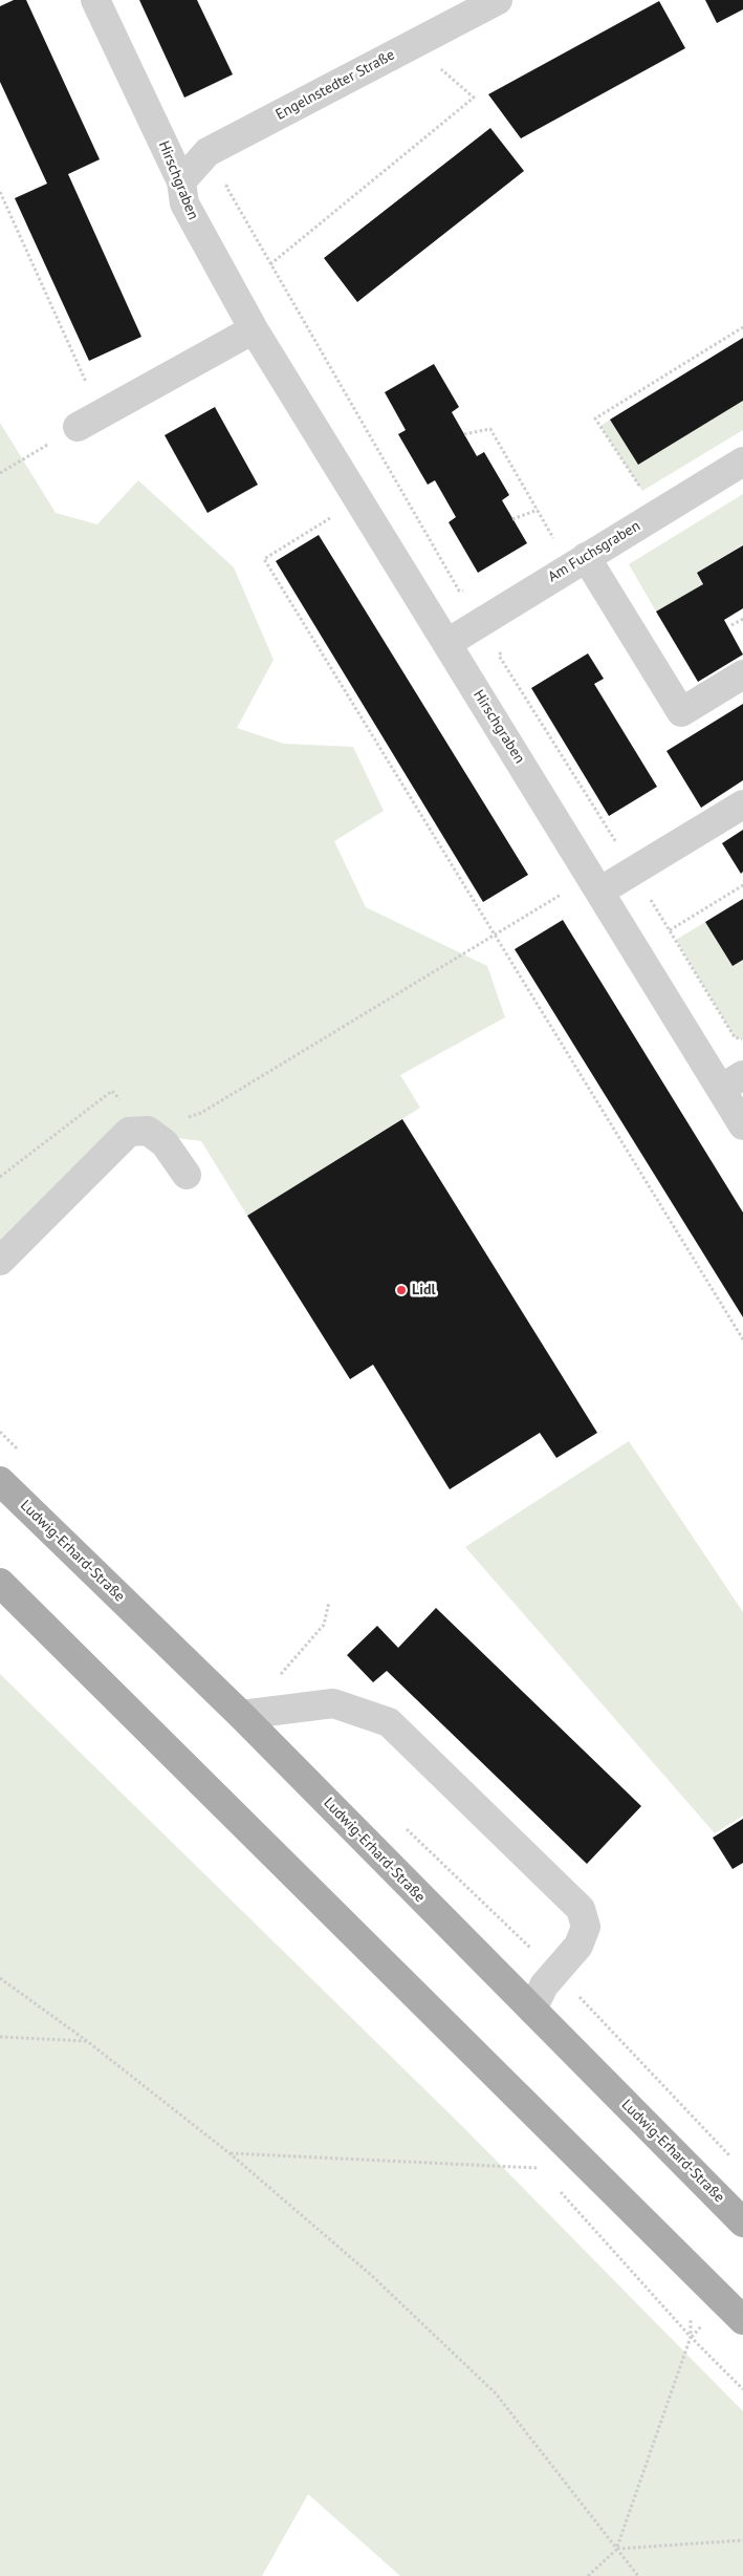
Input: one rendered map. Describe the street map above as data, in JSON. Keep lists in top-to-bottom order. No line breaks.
{"streets":{"main road":["Ludwig-Erhard-Straße"],"street":["Engelnstedter Straße","Hirschgraben","Am Fuchsgraben"]},"crossings":[["Engelnstedter Straße","Hirschgraben"],["Hirschgraben","Am Fuchsgraben"]],"places":["Lidl"]}
